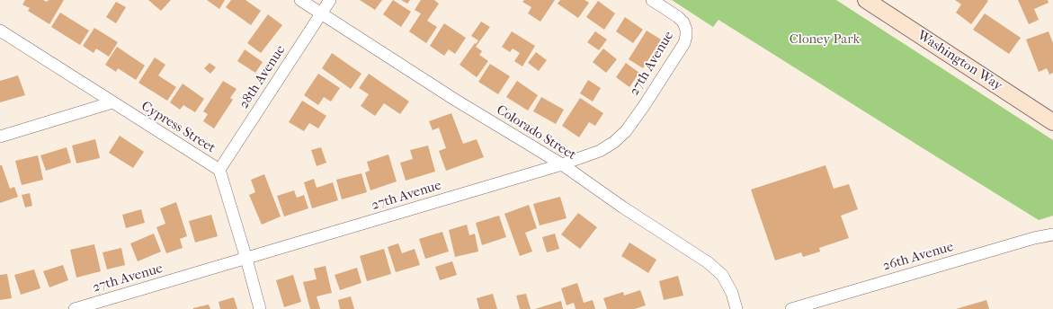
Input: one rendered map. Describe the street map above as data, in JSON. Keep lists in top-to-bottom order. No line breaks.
{"streets":{"main road":["Washington Way"],"street":["27th Avenue","28th Avenue","Cypress Street","Colorado Street","26th Avenue"]},"crossings":[["27th Avenue","Cypress Street"],["27th Avenue","Colorado Street"],["28th Avenue","Cypress Street"],["28th Avenue","Colorado Street"]],"parks":["Cloney Park"]}
